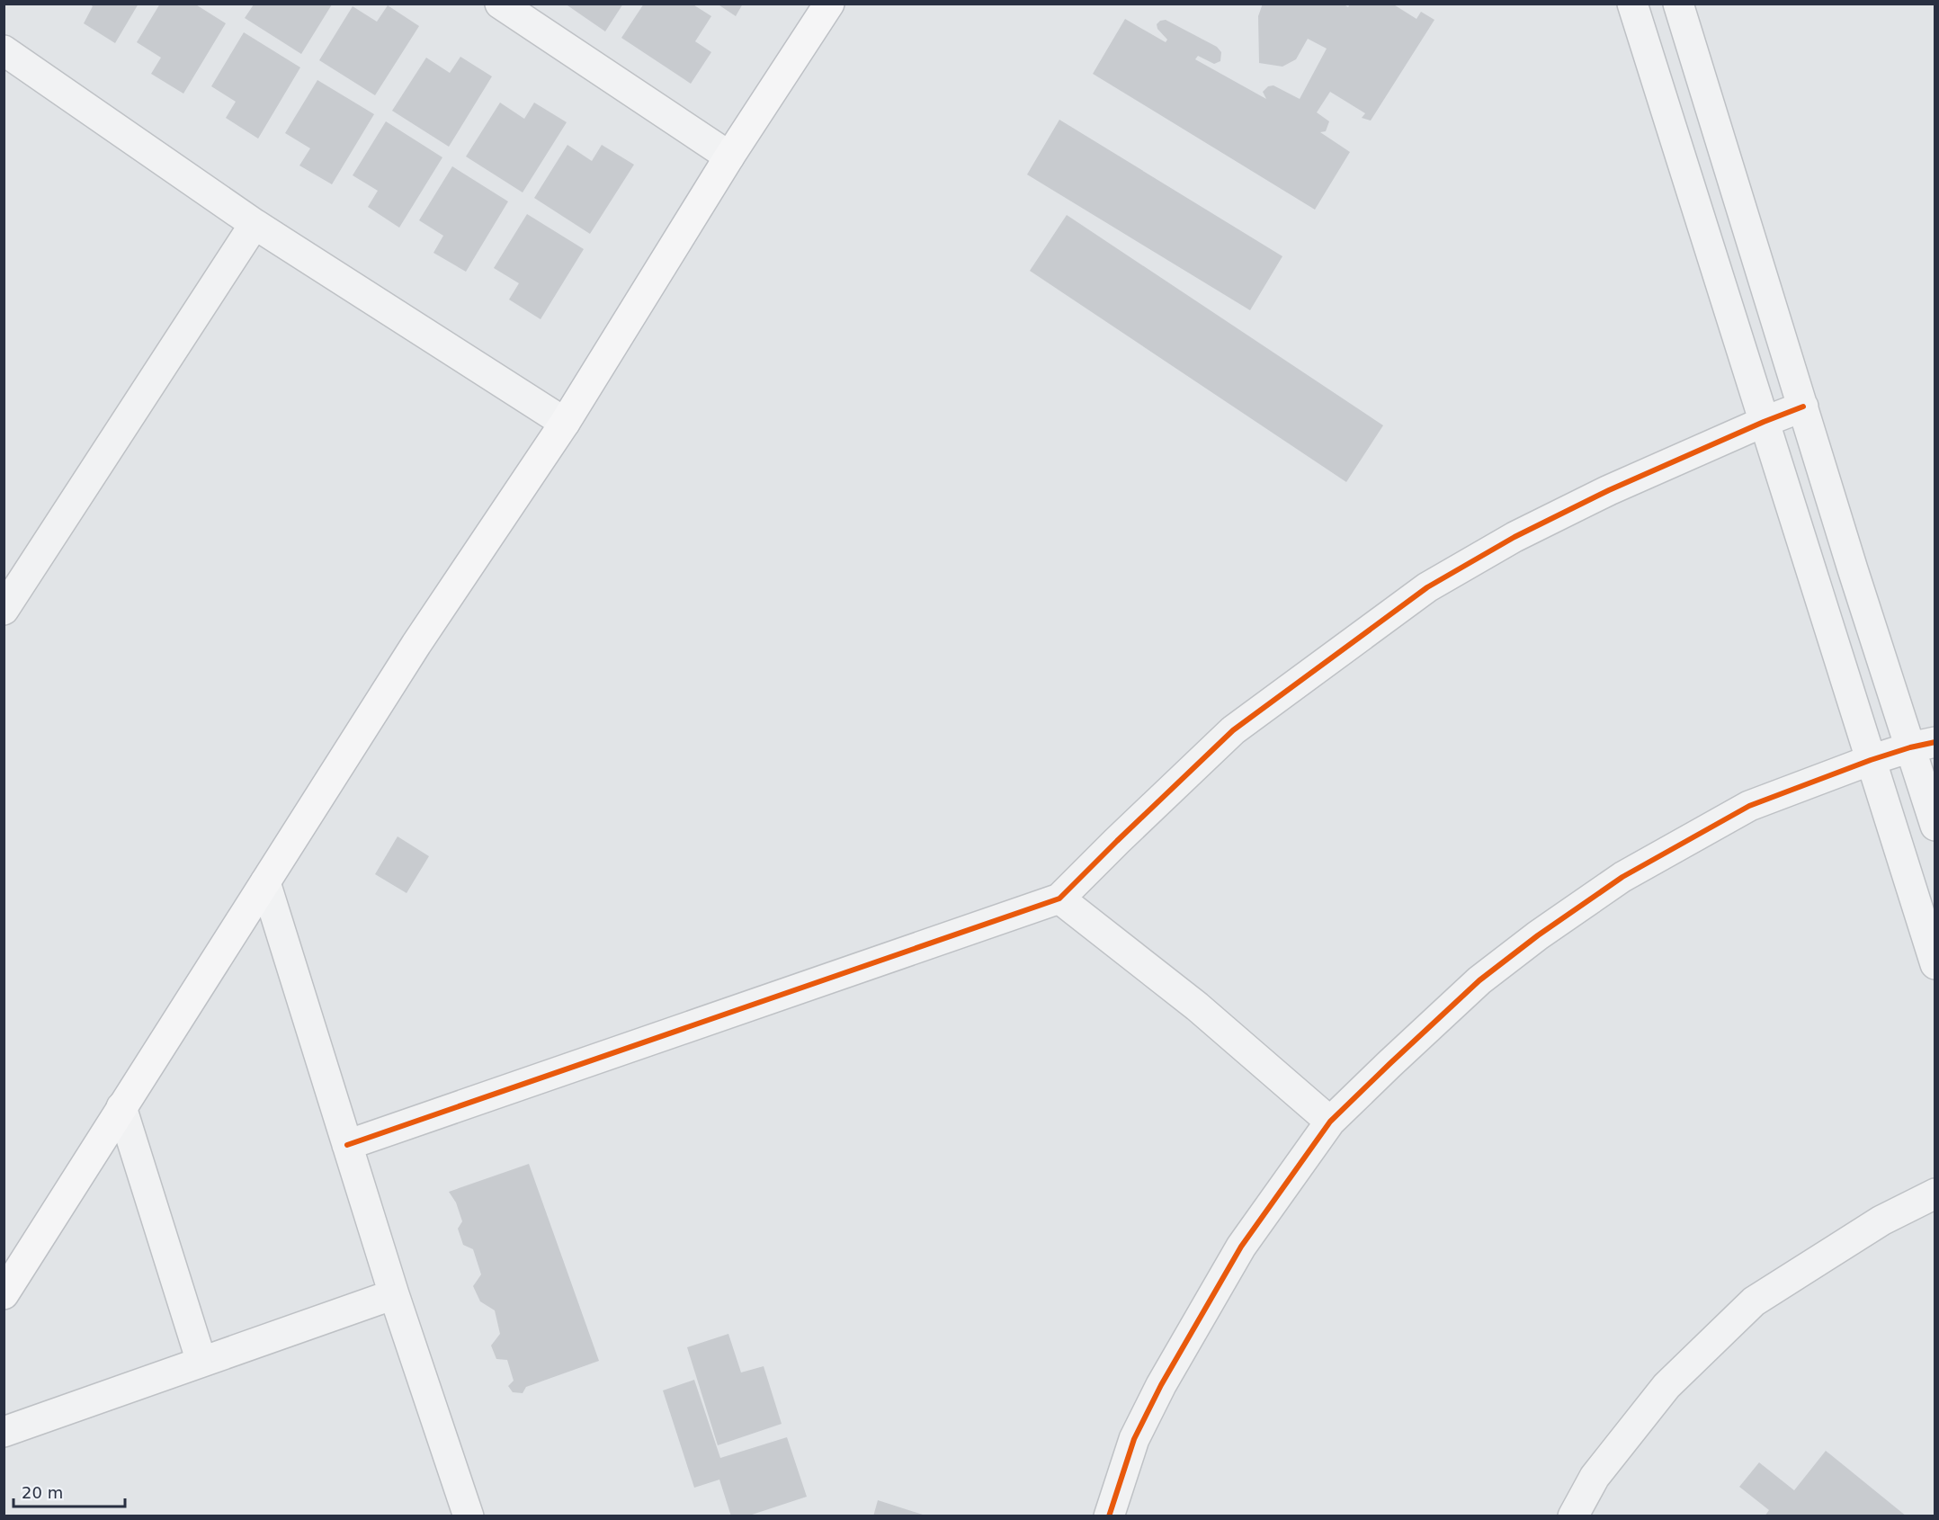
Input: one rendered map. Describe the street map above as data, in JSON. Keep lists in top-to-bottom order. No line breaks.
{"scale_bar":"20 m"}
